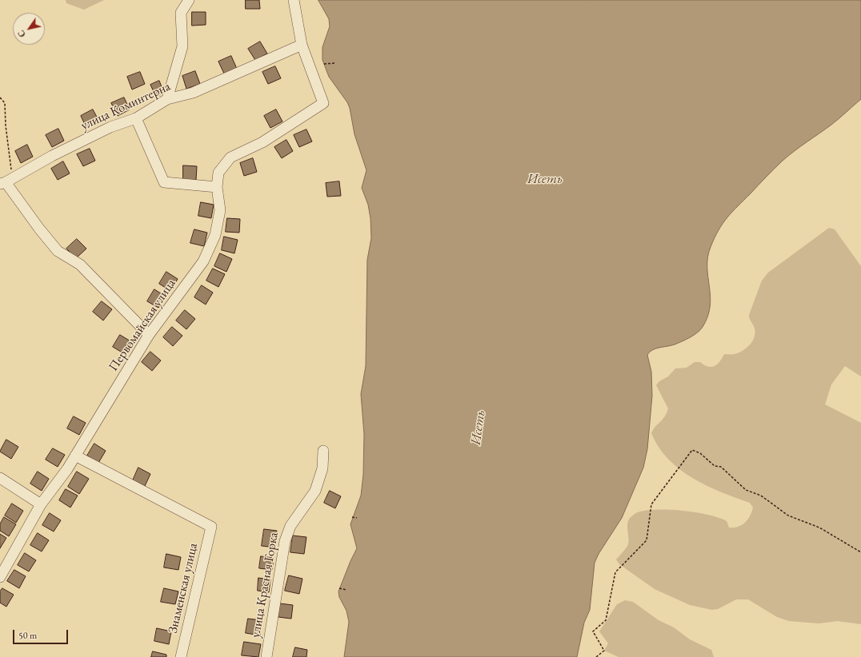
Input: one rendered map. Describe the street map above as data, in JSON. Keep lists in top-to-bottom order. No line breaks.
{"streets":{"street":["улица Коминтерна","Первомайская улица","улица Красная Горка","Знаменская улица"]},"crossings":[["улица Коминтерна","Первомайская улица"],["Первомайская улица","Знаменская улица"]],"water":["Исеть"],"scale_bar":"50 m","north":"bottom left"}
